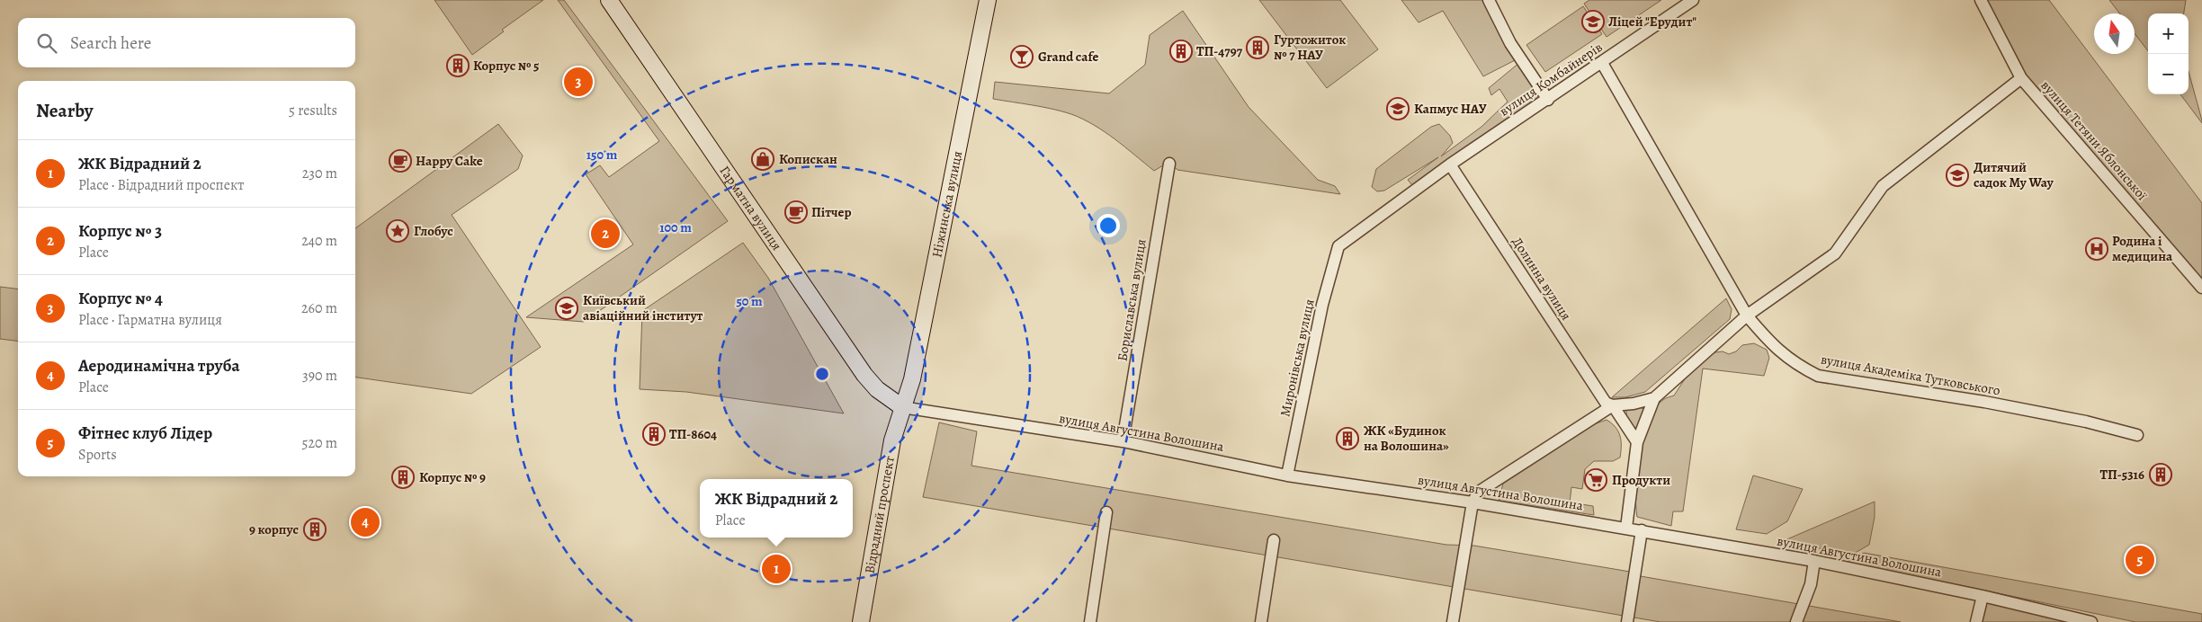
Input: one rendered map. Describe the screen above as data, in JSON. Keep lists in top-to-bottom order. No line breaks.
{"streets":{"main road":["Ніжинська вулиця","Гарматна вулиця","Відрадний проспект"],"street":["вулиця Комбайнерів","вулиця Тетяни Яблонської","Долинна вулиця","Бориславська вулиця","Миронівська вулиця","вулиця Академіка Тутковського","вулиця Августина Волошина"]},"crossings":[["вулиця Комбайнерів","Долинна вулиця"],["вулиця Комбайнерів","Миронівська вулиця"],["вулиця Комбайнерів","вулиця Академіка Тутковського"],["Ніжинська вулиця","Гарматна вулиця"],["Ніжинська вулиця","вулиця Августина Волошина"],["Ніжинська вулиця","Відрадний проспект"],["Гарматна вулиця","вулиця Августина Волошина"],["Гарматна вулиця","Відрадний проспект"],["Бориславська вулиця","вулиця Августина Волошина"],["Миронівська вулиця","вулиця Августина Волошина"],["вулиця Августина Волошина","Відрадний проспект"]],"places":{"school or university":["Ліцей \"Ерудит\"","Капмус НАУ","Дитячий садок My Way","Київський авіаційний інститут"],"building":["Гуртожиток № 7 НАУ","ТП-4797","Корпус № 5","ТП-8604","ЖК «Будинок на Волошина»","ТП-5316","Корпус № 9","9 корпус"],"bar":["Grand cafe"],"shop":["Копискан"],"cafe":["Happy Cake","Пітчер"],"place":["Глобус"],"hospital":["Родина і медицина"],"supermarket":["Продукти"]},"north":"top","page":{"map_buttons":["+","−"],"search":"Search here","pins":["3","2","4","5","1"],"heading":["Nearby","5 results"],"list":[{"mark":"1","name":"ЖК Відрадний 2","note":"Place · Відрадний проспект","value":"230 m"},{"mark":"2","name":"Корпус № 3","note":"Place","value":"240 m"},{"mark":"3","name":"Корпус № 4","note":"Place · Гарматна вулиця","value":"260 m"},{"mark":"4","name":"Аеродинамічна труба","note":"Place","value":"390 m"},{"mark":"5","name":"Фітнес клуб Лідер","note":"Sports","value":"520 m"}],"popup":["ЖК Відрадний 2","Place"]},"rings":["150 m","100 m","50 m"]}
